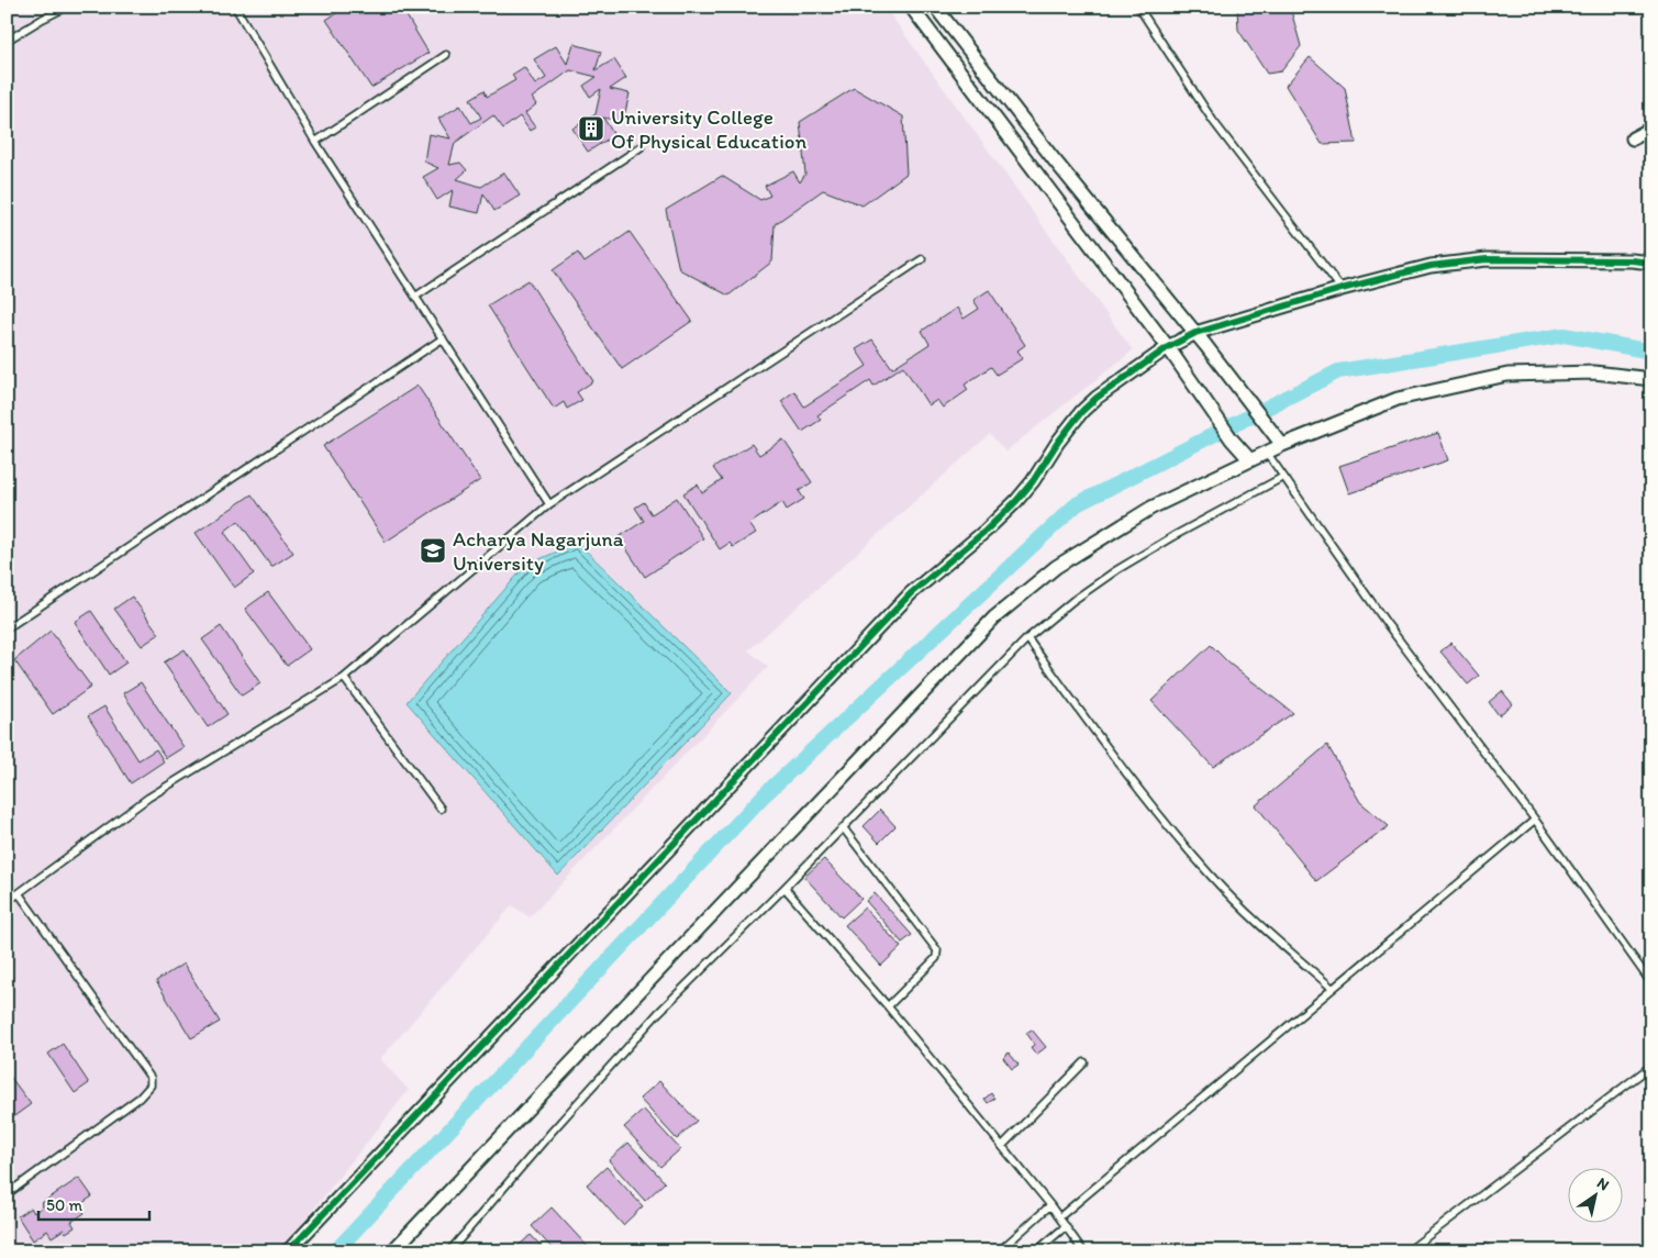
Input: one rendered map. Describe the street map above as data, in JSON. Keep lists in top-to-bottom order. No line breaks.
{"places":{"building":["University College Of Physical Education"],"school or university":["Acharya Nagarjuna University"]},"scale_bar":"50 m","north":"top right"}
